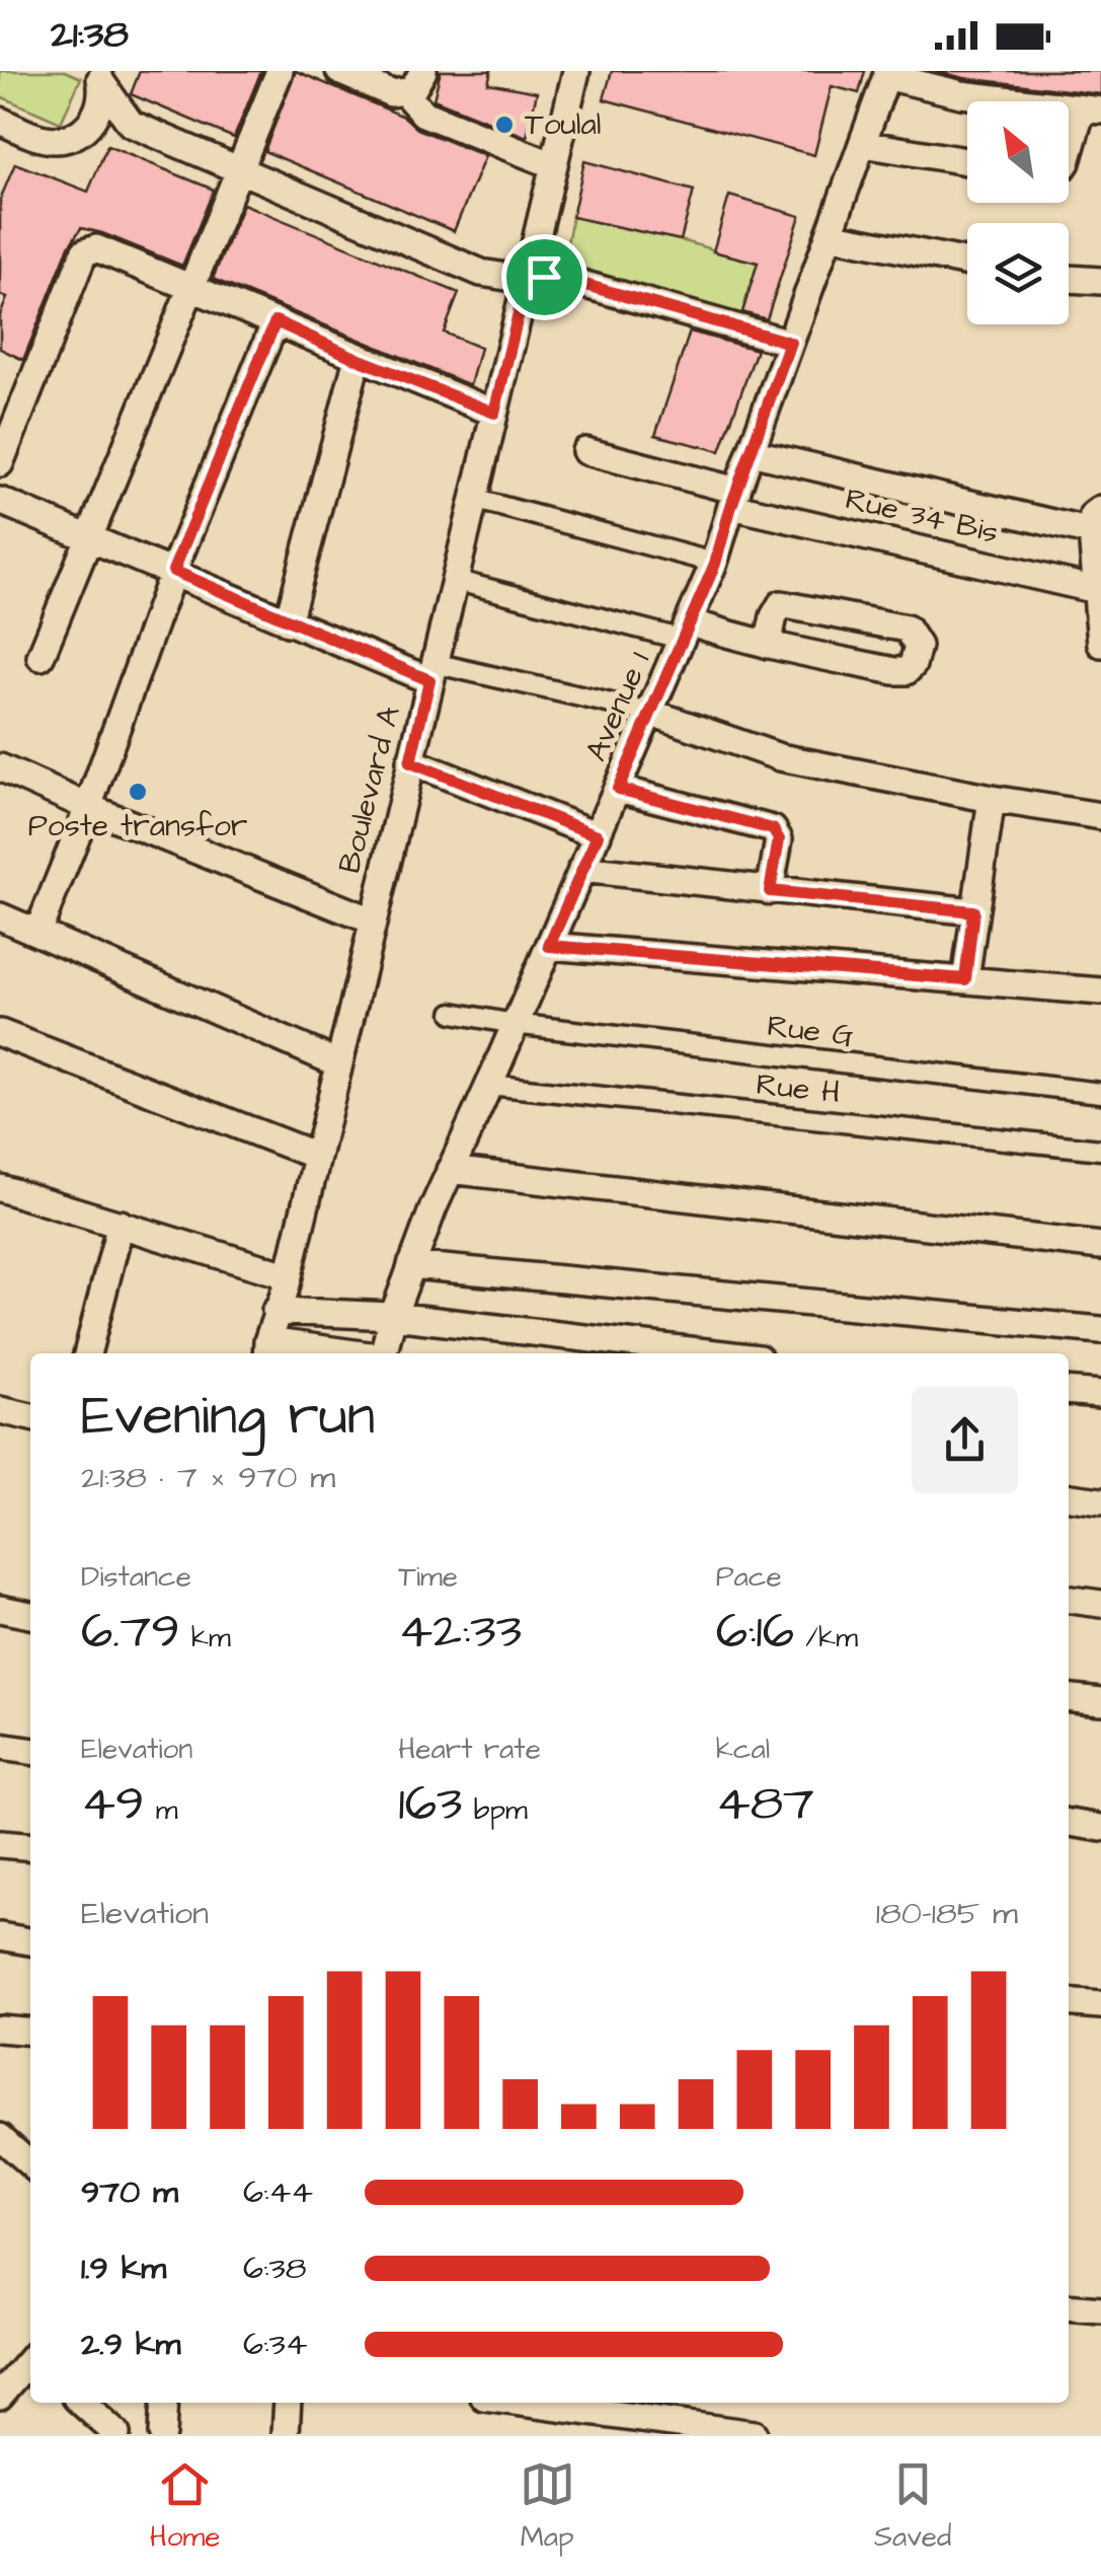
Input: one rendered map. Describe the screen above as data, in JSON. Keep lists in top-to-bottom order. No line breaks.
{"streets":{"street":["Rue 34 Bis","Avenue 1","Boulevard A","Rue G","Rue H"]},"crossings":[["Rue 34 Bis","Avenue 1"],["Avenue 1","Rue G"],["Avenue 1","Rue H"]],"places":["Toulal","Poste transfor"],"north":"top left","page":{"status":"21:38","heading":["Evening run","21:38 · 7 × 970 m"],"stats":[["Distance","6.79 km"],["Time","42:33"],["Pace","6:16 /km"],["Elevation","49 m"],["Heart rate","163 bpm"],["kcal","487"]],"chart":["Elevation","180–185 m"],"list":[{"name":"970 m","note":"6:44"},{"name":"1.9 km","note":"6:38"},{"name":"2.9 km","note":"6:34"}],"tabs":["Home","Map","Saved"]}}
